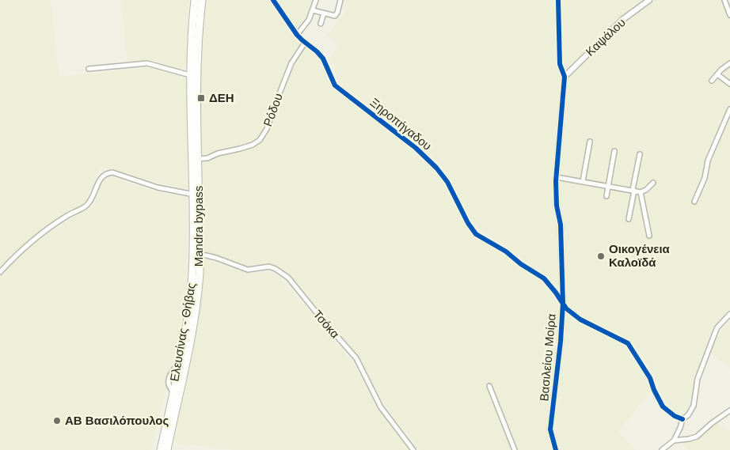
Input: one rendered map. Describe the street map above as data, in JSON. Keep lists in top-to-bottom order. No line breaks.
{"streets":{"main road":["Mandra bypass","Ελευσίνας - Θήβας"],"street":["Καψάλου","Ρόδου","Ξηροπήγαδου","Τσόκα","Βασιλείου Μοίρα"]},"crossings":[["Καψάλου","Βασιλείου Μοίρα"],["Ρόδου","Ξηροπήγαδου"],["Ρόδου","Mandra bypass"],["Ξηροπήγαδου","Βασιλείου Μοίρα"],["Mandra bypass","Τσόκα"],["Mandra bypass","Ελευσίνας - Θήβας"]],"places":{"transit":["ΔΕΗ"],"other":["Οικογένεια Καλοϊδά","ΑΒ Βασιλόπουλος"]}}
